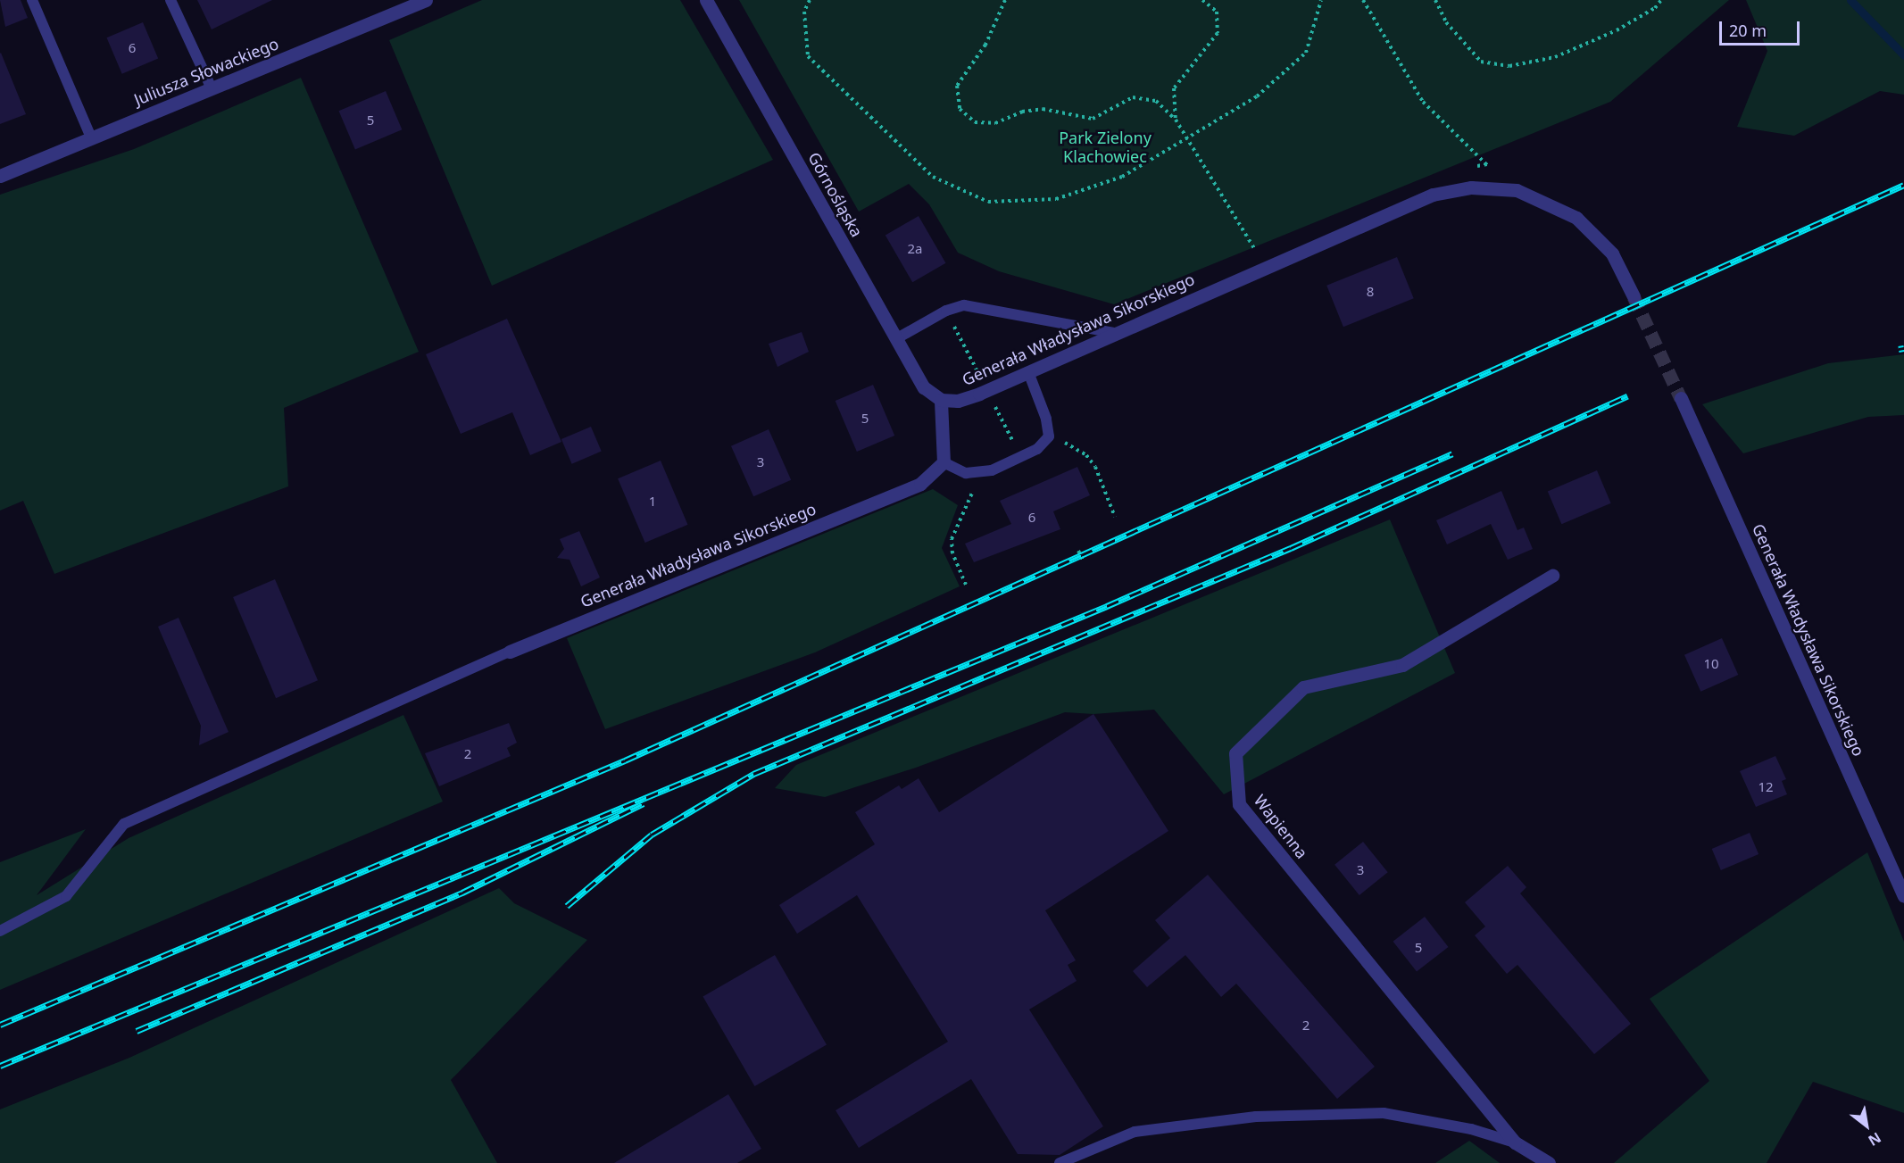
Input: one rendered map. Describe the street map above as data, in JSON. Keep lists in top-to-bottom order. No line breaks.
{"streets":{"street":["Juliusza Słowackiego","Górnośląska","Generała Władysława Sikorskiego","Wapienna"]},"crossings":[["Górnośląska","Generała Władysława Sikorskiego"]],"parks":["Park Zielony Klachowiec"],"house_numbers":["6","5","2a","8","5","3","1","6","10","2","12","3","5","2"],"scale_bar":"20 m","north":"bottom right"}
